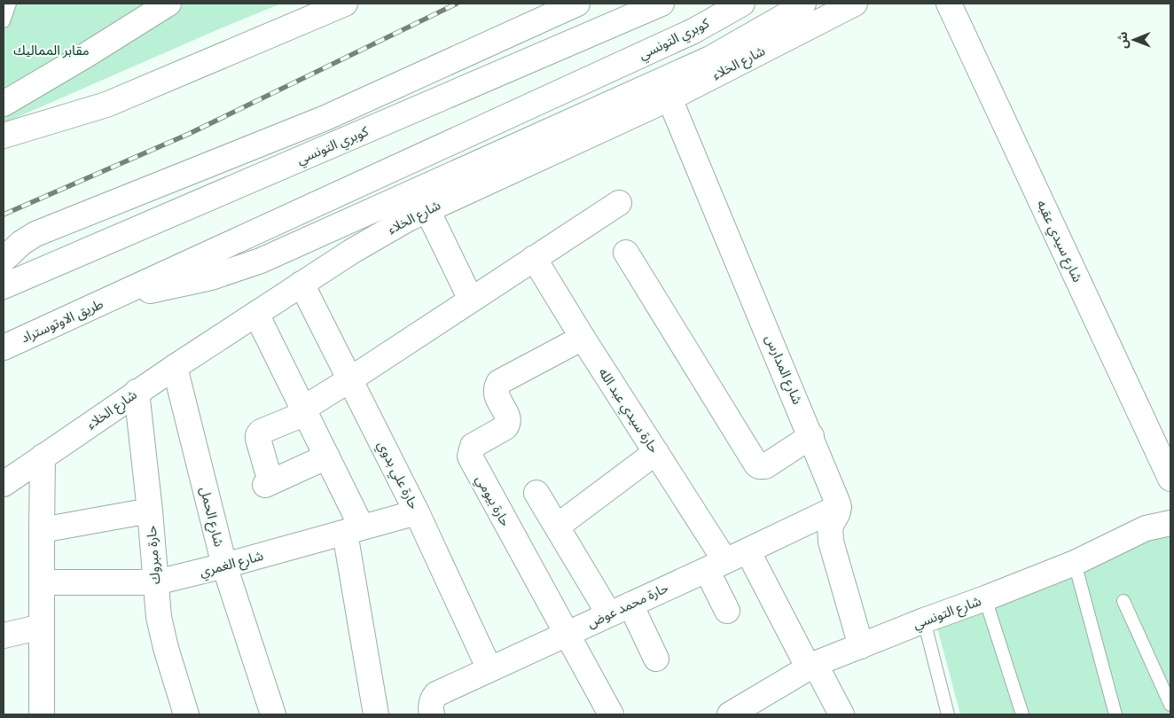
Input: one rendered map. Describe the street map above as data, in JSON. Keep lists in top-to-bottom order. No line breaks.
{"streets":{"main road":["كوبري التونسي","شارع الخلاء","شارع سيدي عقبه","طريق الاوتوستراد","شارع المدارس","حارة سيدي عبد الله","حارة علي بدوي","حارة بيومي","شارع الحمل","حارة مبروك","شارع الغمري","حارة محمد عوض","شارع التونسي"]},"crossings":[["كوبري التونسي","طريق الاوتوستراد"],["شارع الخلاء","شارع المدارس"],["شارع الخلاء","حارة علي بدوي"],["شارع الخلاء","شارع الحمل"],["شارع الخلاء","حارة مبروك"],["شارع المدارس","حارة محمد عوض"],["حارة سيدي عبد الله","حارة بيومي"],["حارة سيدي عبد الله","حارة محمد عوض"],["حارة علي بدوي","شارع الغمري"],["حارة علي بدوي","حارة محمد عوض"],["حارة بيومي","حارة محمد عوض"],["شارع الحمل","شارع الغمري"],["حارة مبروك","شارع الغمري"]],"parks":["مقابر المماليك"],"north":"left"}
